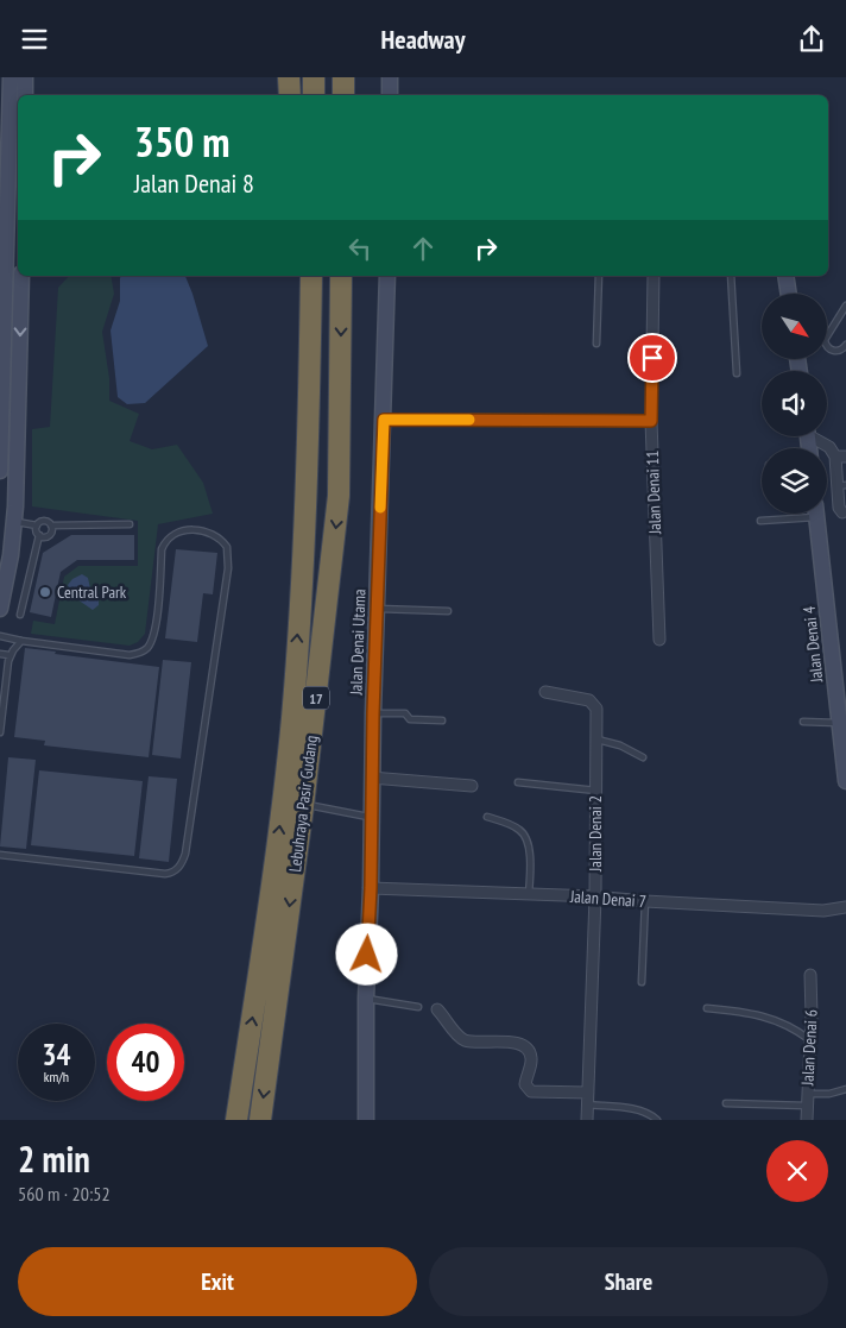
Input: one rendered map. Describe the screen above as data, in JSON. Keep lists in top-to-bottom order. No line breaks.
{"streets":{"highway":["17","Lebuhraya Pasir Gudang"],"street":["Jalan Denai 11","Jalan Denai Utama","Jalan Denai 4","Jalan Denai 2","Jalan Denai 7","Jalan Denai 6"]},"crossings":[["Jalan Denai Utama","Jalan Denai 7"],["Jalan Denai 2","Jalan Denai 7"]],"places":["Central Park"],"north":"bottom right","page":{"header":"Headway","turn":["350 m","Jalan Denai 8"],"speed":"34 km/h","limit":"40","heading":["2 min","560 m · 20:52"],"buttons":["Exit","Share"]}}
